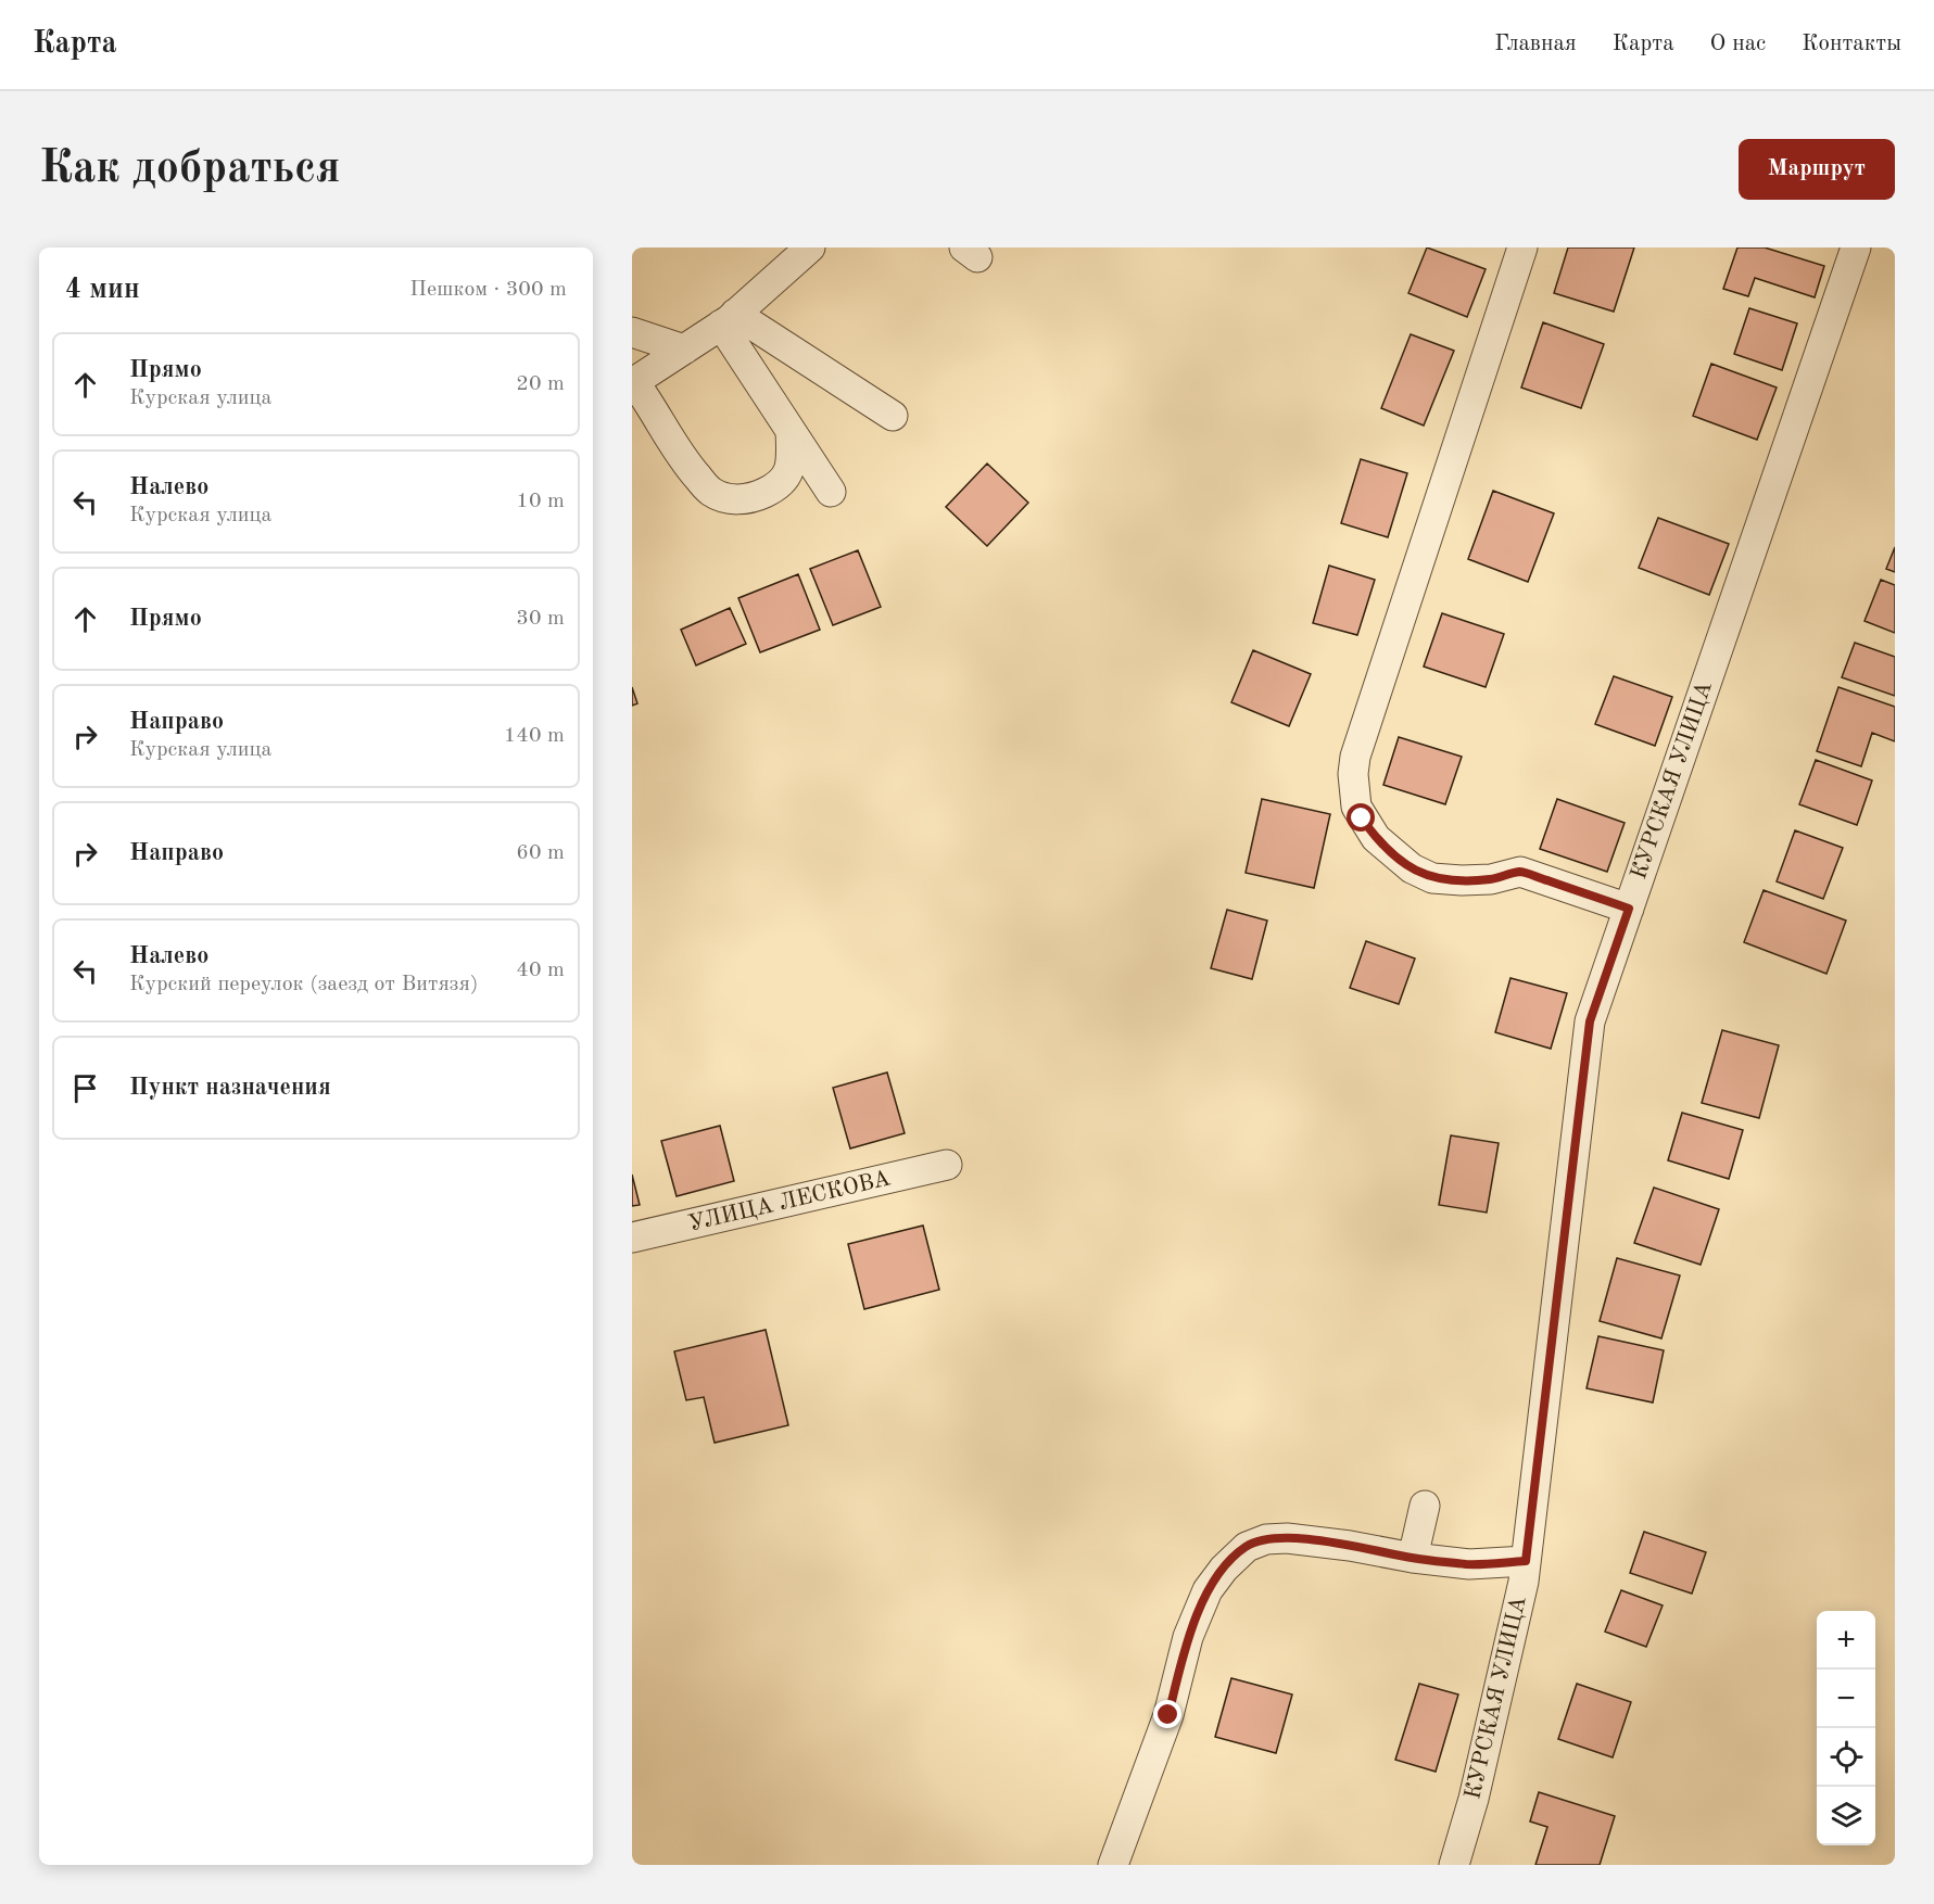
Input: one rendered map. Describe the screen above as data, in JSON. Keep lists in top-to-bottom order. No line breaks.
{"streets":{"street":["КУРСКАЯ УЛИЦА","УЛИЦА ЛЕСКОВА"]},"page":{"header":"Карта","nav":["Главная","Карта","О нас","Контакты"],"buttons":"Маршрут","title":"Как добраться","heading":["4 мин","Пешком · 300 m"],"list":[["Прямо","Курская улица","20 m"],["Налево","Курская улица","10 m"],["Прямо","30 m"],["Направо","Курская улица","140 m"],["Направо","60 m"],["Налево","Курский переулок (заезд от Витязя)","40 m"],"Пункт назначения"],"map_buttons":["+","−"]}}
